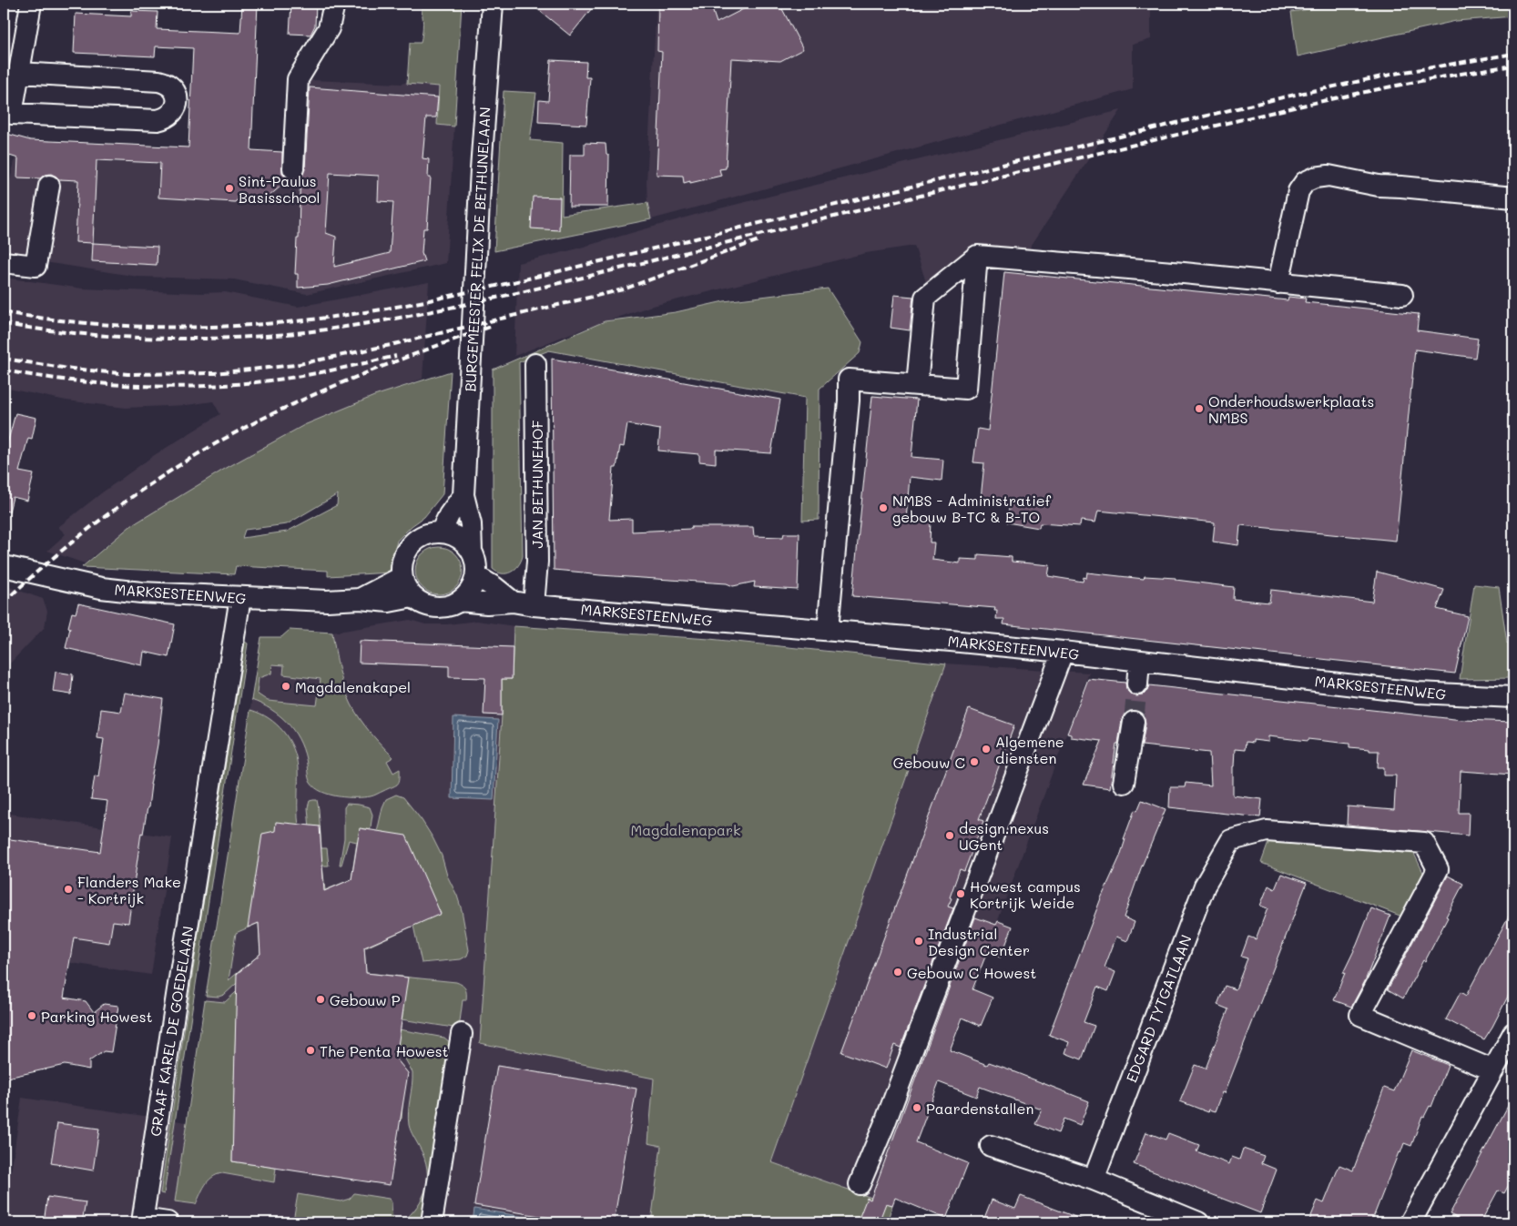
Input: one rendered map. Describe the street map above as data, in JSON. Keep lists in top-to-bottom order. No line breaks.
{"streets":{"street":["BURGEMEESTER FELIX DE BETHUNELAAN","JAN BETHUNEHOF","MARKSESTEENWEG","EDGARD TYTGATLAAN","GRAAF KAREL DE GOEDELAAN"]},"crossings":[["BURGEMEESTER FELIX DE BETHUNELAAN","MARKSESTEENWEG"],["JAN BETHUNEHOF","MARKSESTEENWEG"],["MARKSESTEENWEG","GRAAF KAREL DE GOEDELAAN"]],"parks":["Magdalenapark"],"places":["Sint-Paulus Basisschool","Onderhoudswerkplaats NMBS","NMBS - Administratief gebouw B-TC & B-TO","Magdalenakapel","Algemene diensten","Gebouw C","design.nexus UGent","Flanders Make - Kortrijk","Howest campus Kortrijk Weide","Industrial Design Center","Gebouw C Howest","Gebouw P","Parking Howest","The Penta Howest","Paardenstallen"]}
